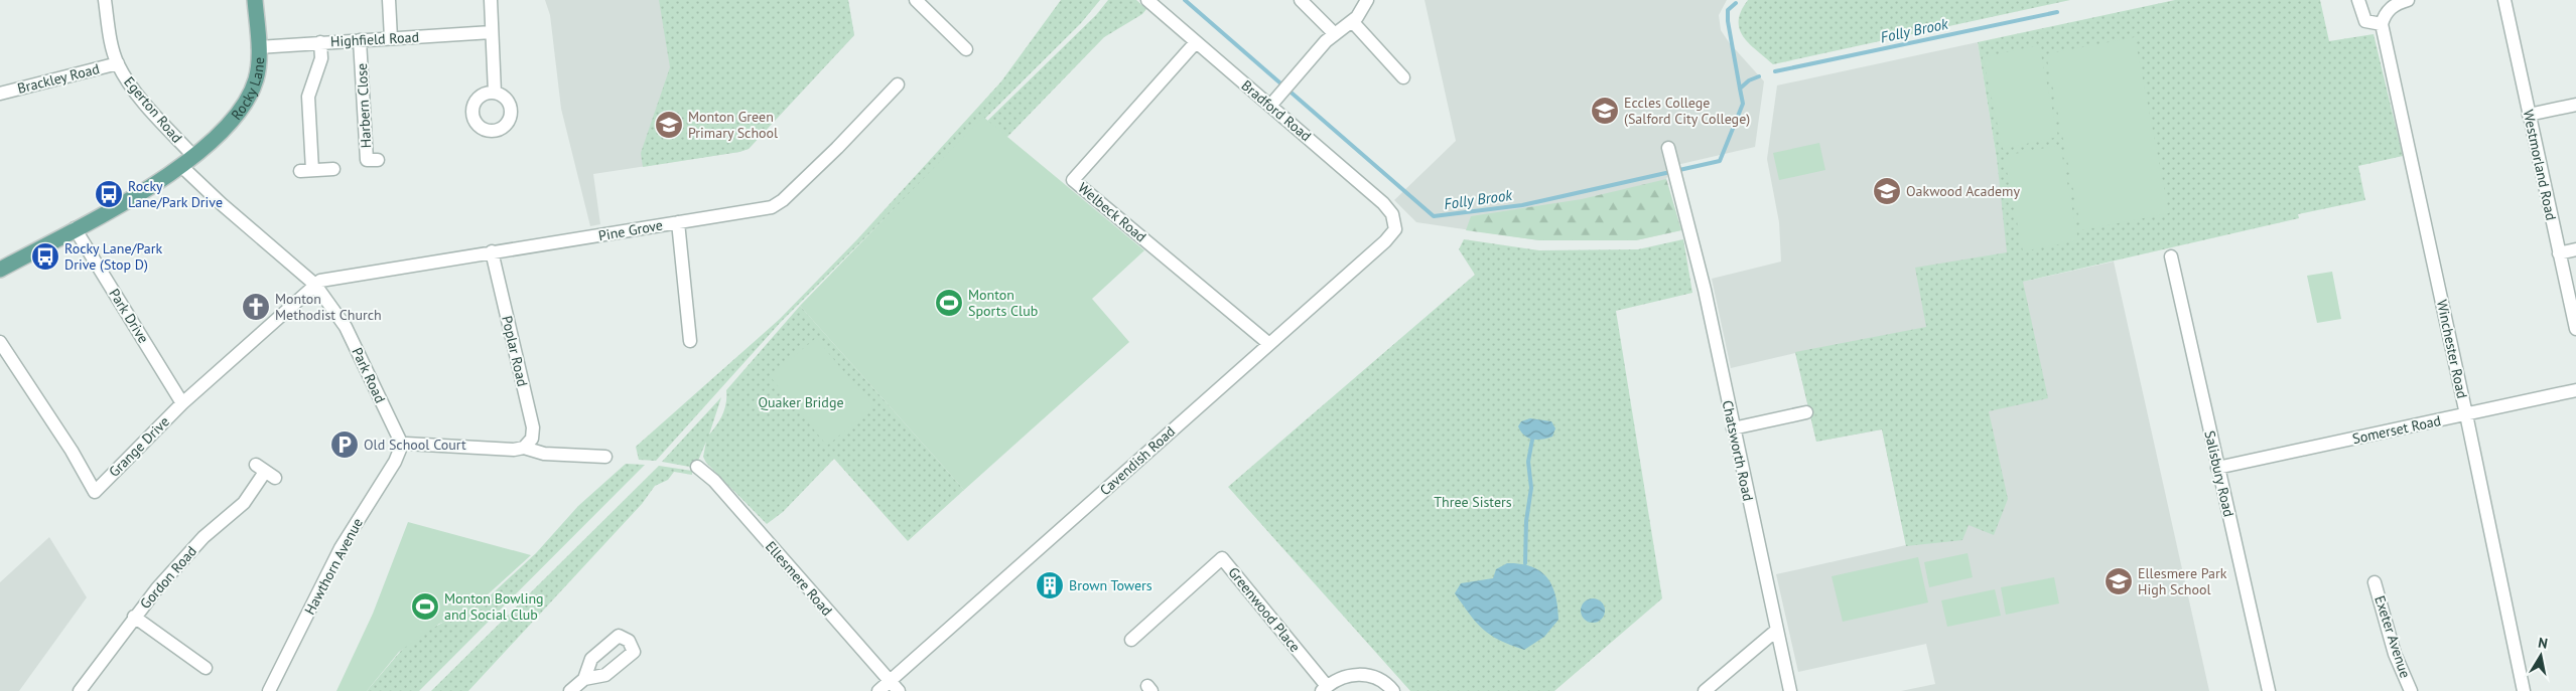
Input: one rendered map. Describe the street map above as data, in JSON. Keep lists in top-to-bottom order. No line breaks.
{"streets":{"main road":["Rocky Lane"],"street":["Highfield Road","Brackley Road","Harbern Close","Egerton Road","Bradford Road","Westmorland Road","Welbeck Road","Pine Grove","Park Drive","Winchester Road","Poplar Road","Park Road","Somerset Road","Grange Drive","Chatsworth Road","Cavendish Road","Salisbury Road","Hawthorn Avenue","Gordon Road","Ellesmere Road","Greenwood Place","Exeter Avenue"]},"crossings":[["Highfield Road","Rocky Lane"],["Highfield Road","Harbern Close"],["Brackley Road","Egerton Road"],["Rocky Lane","Egerton Road"],["Rocky Lane","Park Drive"],["Rocky Lane","Park Road"],["Egerton Road","Park Road"],["Bradford Road","Welbeck Road"],["Bradford Road","Cavendish Road"],["Welbeck Road","Cavendish Road"],["Pine Grove","Poplar Road"],["Pine Grove","Park Road"],["Pine Grove","Grange Drive"],["Park Drive","Grange Drive"],["Winchester Road","Somerset Road"],["Park Road","Grange Drive"],["Park Road","Hawthorn Avenue"],["Somerset Road","Salisbury Road"],["Cavendish Road","Ellesmere Road"]],"water":["Folly Brook"],"parks":["Quaker Bridge","Three Sisters"],"places":{"school or university":["Eccles College (Salford City College)","Monton Green Primary School","Oakwood Academy","Ellesmere Park High School"],"bus stop":["Rocky Lane/Park Drive","Rocky Lane/Park Drive (Stop D)"],"sports":["Monton Sports Club","Monton Bowling and Social Club"],"church":["Monton Methodist Church"],"parking":["Old School Court"],"building":["Brown Towers"]},"north":"top"}
